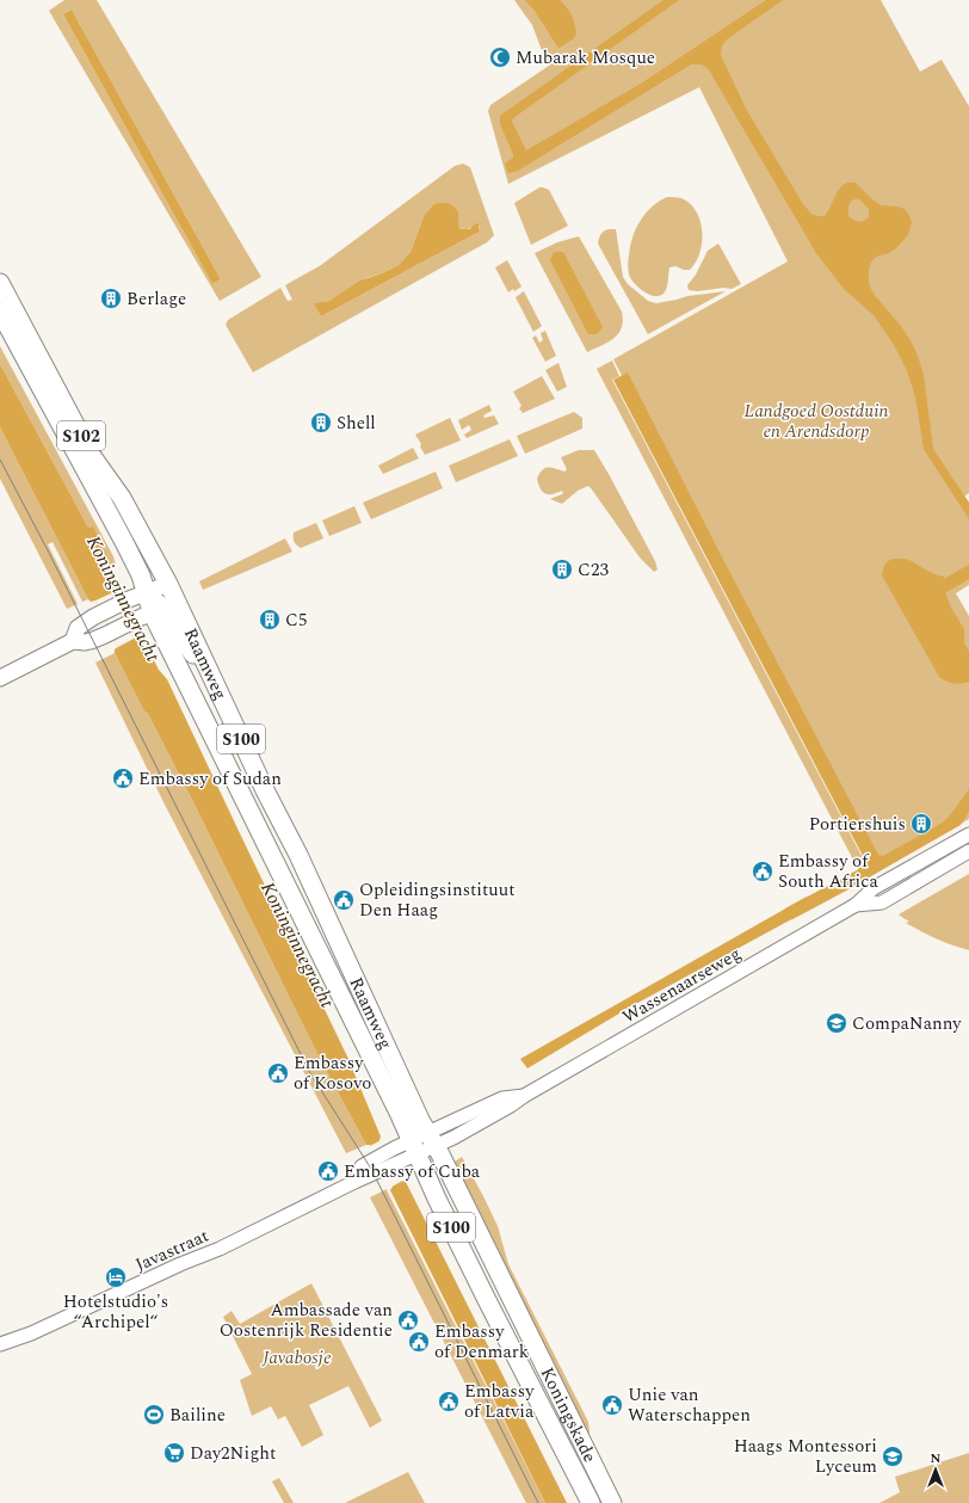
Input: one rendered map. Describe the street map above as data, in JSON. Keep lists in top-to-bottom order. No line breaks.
{"streets":{"main road":["S102","Raamweg","S100","Koningskade"],"street":["Wassenaarseweg","Javastraat"]},"crossings":[["Raamweg","Wassenaarseweg"],["Raamweg","Javastraat"],["Raamweg","Koningskade"],["Wassenaarseweg","Javastraat"],["Wassenaarseweg","Koningskade"],["Javastraat","Koningskade"]],"water":["Koninginnegracht"],"parks":["Landgoed Oostduin en Arendsdorp","Javabosje"],"places":{"mosque":["Mubarak Mosque"],"building":["Berlage","Shell","C23","C5","Portiershuis"],"public building":["Embassy of Sudan","Embassy of South Africa","Opleidingsinstituut Den Haag","Embassy of Kosovo","Embassy of Cuba","Ambassade van Oostenrijk Residentie","Embassy of Denmark","Embassy of Latvia","Unie van Waterschappen"],"school or university":["CompaNanny","Haags Montessori Lyceum"],"hotel":["Hotelstudio's “Archipel“"],"sports":["Bailine"],"supermarket":["Day2Night"]},"north":"top"}
